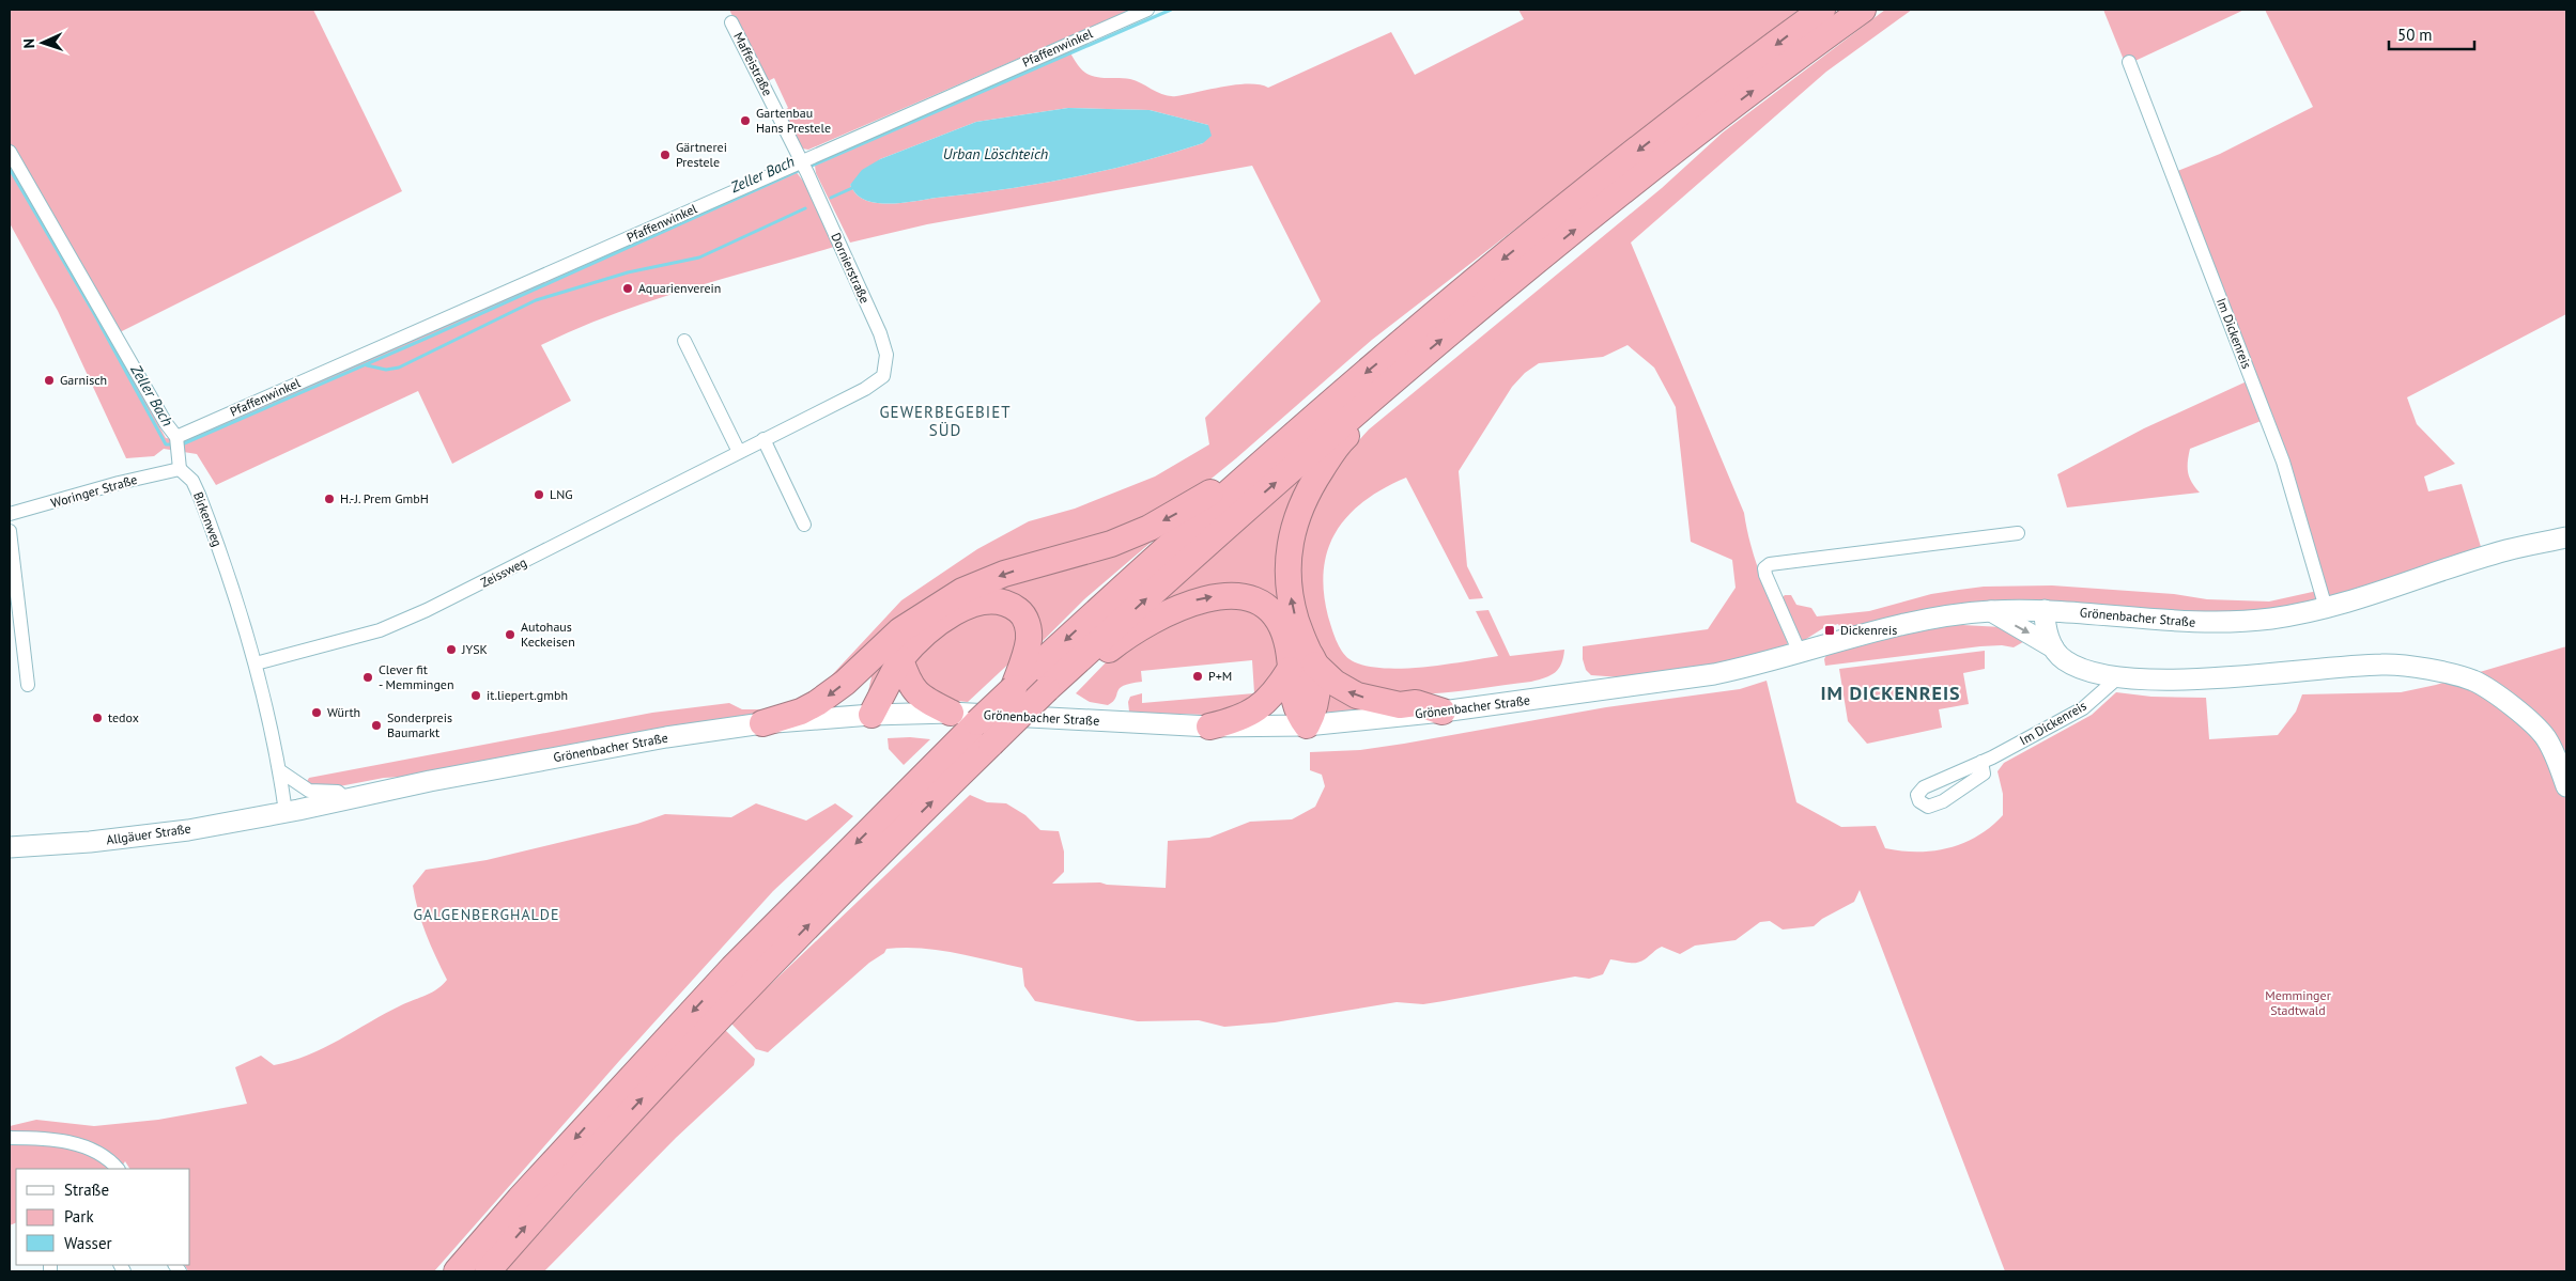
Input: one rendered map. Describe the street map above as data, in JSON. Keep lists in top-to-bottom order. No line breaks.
{"streets":{"main road":["Grönenbacher Straße","Allgäuer Straße"],"street":["Pfaffenwinkel","Maffeistraße","Dornierstraße","Im Dickenreis","Woringer Straße","Birkenweg","Zeissweg"]},"crossings":[["Pfaffenwinkel","Maffeistraße"],["Pfaffenwinkel","Dornierstraße"],["Maffeistraße","Dornierstraße"],["Dornierstraße","Zeissweg"],["Im Dickenreis","Grönenbacher Straße"],["Woringer Straße","Birkenweg"],["Birkenweg","Zeissweg"],["Birkenweg","Grönenbacher Straße"],["Birkenweg","Allgäuer Straße"],["Grönenbacher Straße","Allgäuer Straße"]],"districts":["GEWERBEGEBIET SÜD","IM DICKENREIS","GALGENBERGHALDE"],"water":["Urban Löschteich","Zeller Bach"],"parks":["Memminger Stadtwald"],"places":{"other":["Gartenbau Hans Prestele","Gärtnerei Prestele","Aquarienverein","Garnisch","LNG","H.-J. Prem GmbH","Autohaus Keckeisen","JYSK","P+M","Clever fit - Memmingen","it.liepert.gmbh","Würth","tedox","Sonderpreis Baumarkt"],"transit":["Dickenreis"]},"legend":["Straße","Park","Wasser"],"scale_bar":"50 m","north":"left"}
